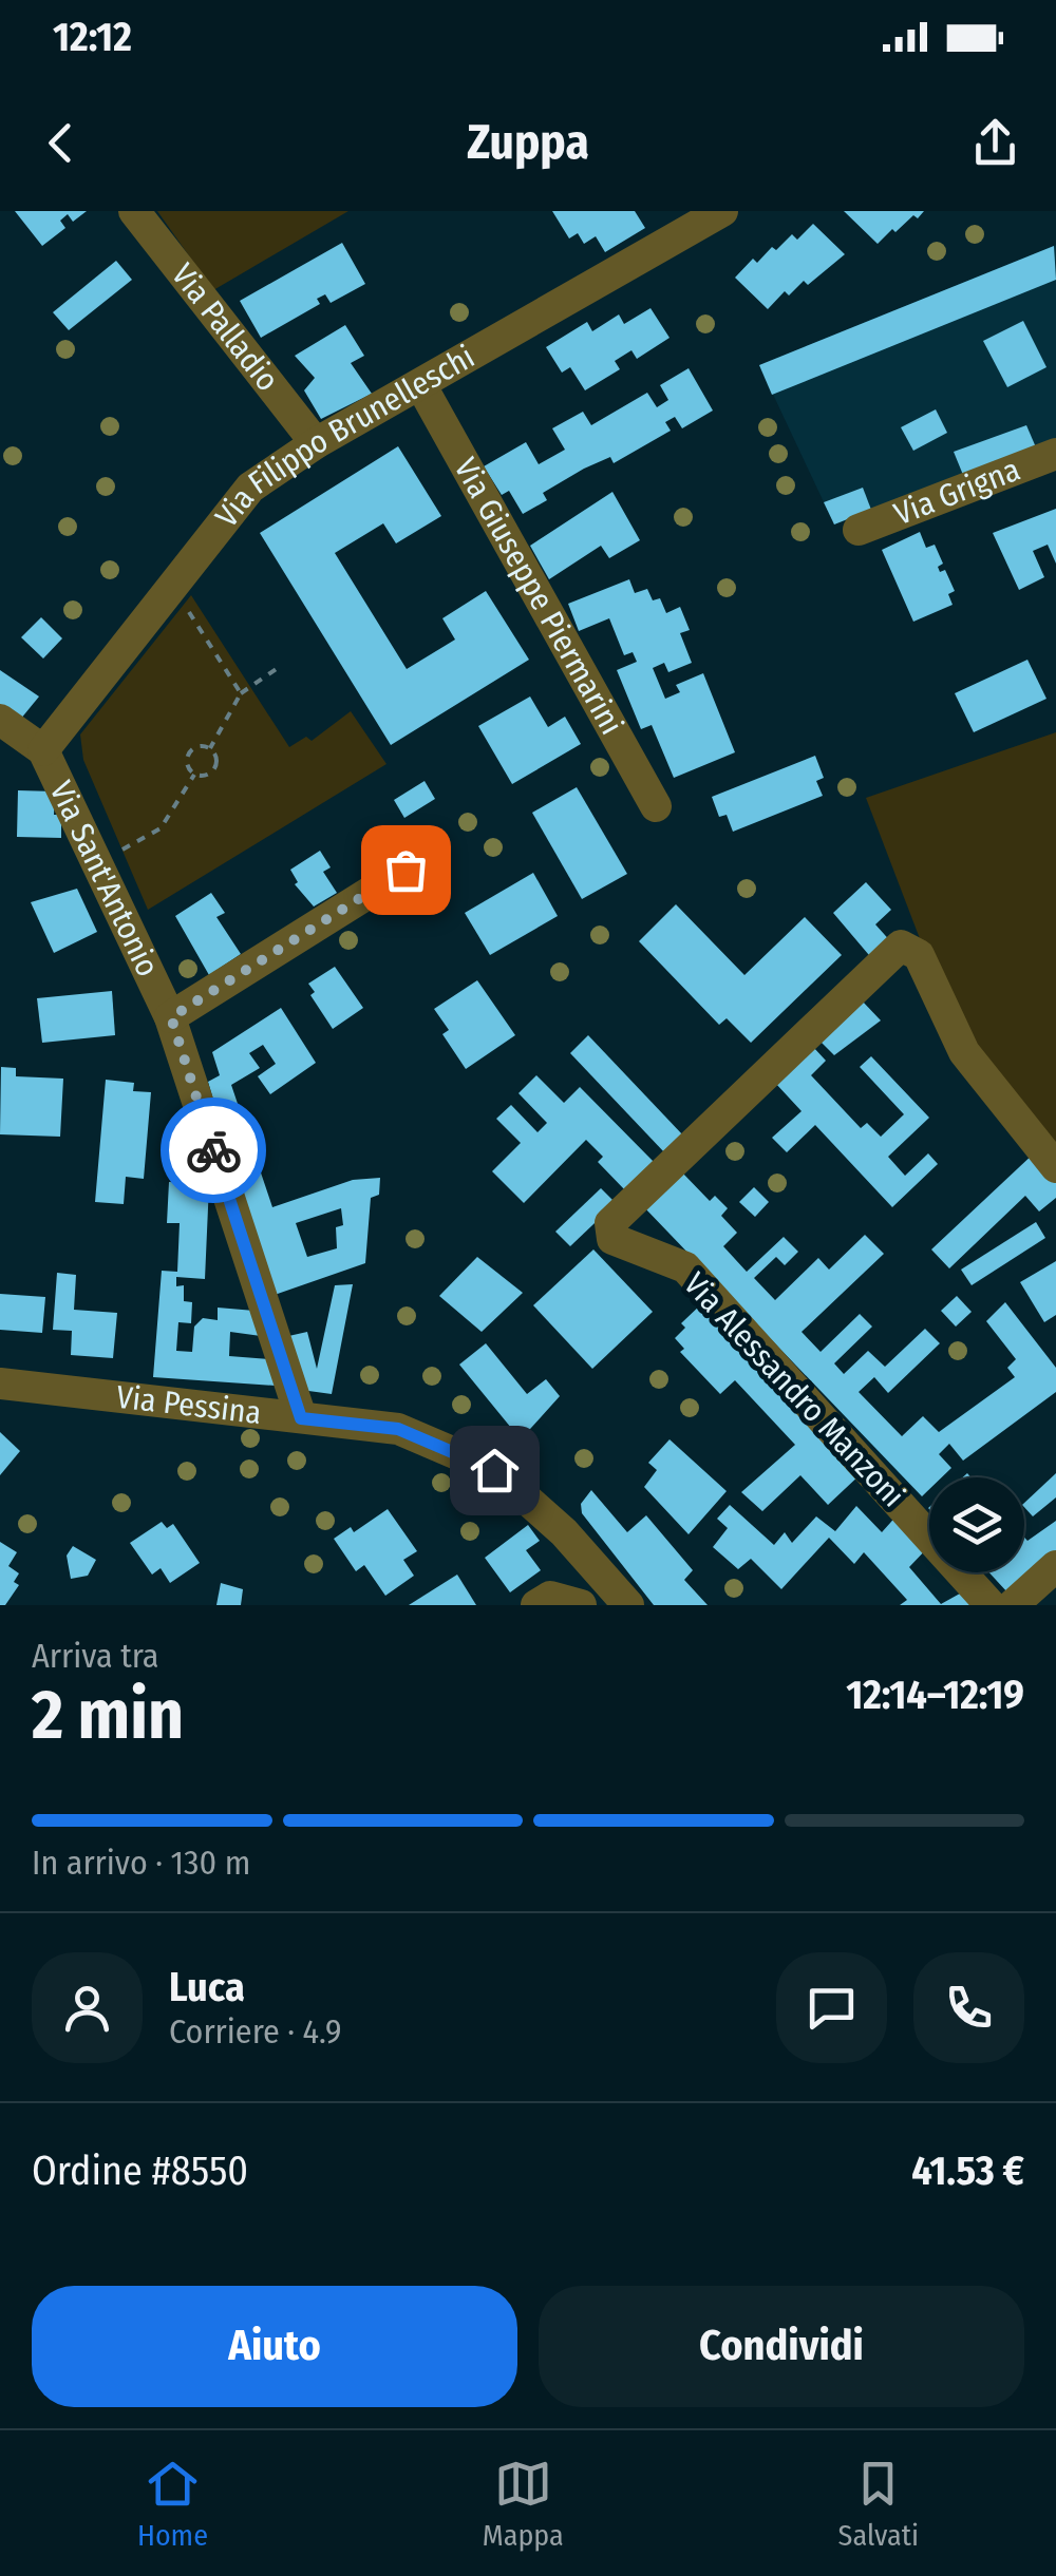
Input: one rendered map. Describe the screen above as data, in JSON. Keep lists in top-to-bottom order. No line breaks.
{"streets":{"street":["Via Palladio","Via Filippo Brunelleschi","Via Grigna","Via Giuseppe Piermarini","Via Sant'Antonio","Via Alessandro Manzoni","Via Pessina"]},"crossings":[["Via Palladio","Via Filippo Brunelleschi"],["Via Filippo Brunelleschi","Via Giuseppe Piermarini"],["Via Filippo Brunelleschi","Via Sant'Antonio"],["Via Sant'Antonio","Via Pessina"]],"page":{"status":"12:12","header":"Zuppa","heading":["2 min","Arriva tra","12:14–12:19"],"panel":["Luca","Corriere · 4.9","Ordine #8550","41.53 €"],"bar":"In arrivo · 130 m","buttons":["Aiuto","Condividi"],"tabs":["Home","Mappa","Salvati"]}}
